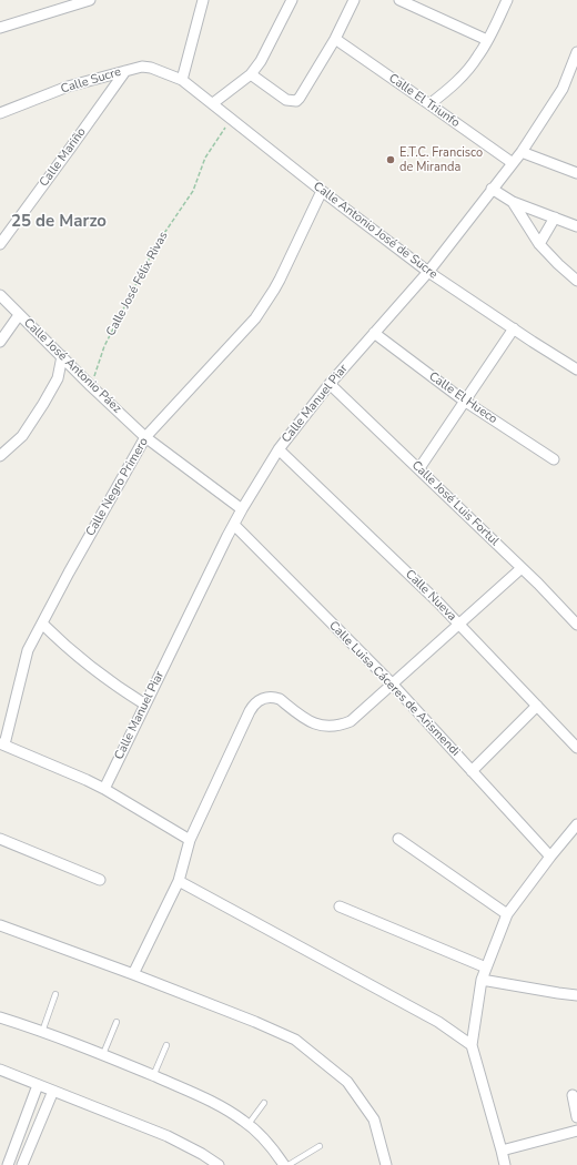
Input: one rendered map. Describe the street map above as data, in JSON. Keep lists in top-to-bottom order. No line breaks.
{"streets":{"street":["Calle Sucre","Calle El Triunfo","Calle Mariño","Calle Antonio José de Sucre","Calle José Antonio Páez","Calle El Hueco","Calle Manuel Piar","Calle Negro Primero","Calle José Luis Fortul","Calle Nueva","Calle Luisa Cáceres de Arismendi"],"path":["Calle José Félix Rivas"]},"crossings":[["Calle Sucre","Calle Mariño"],["Calle Sucre","Calle Antonio José de Sucre"],["Calle El Triunfo","Calle Manuel Piar"],["Calle Antonio José de Sucre","Calle José Félix Rivas"],["Calle Antonio José de Sucre","Calle Manuel Piar"],["Calle Antonio José de Sucre","Calle Negro Primero"],["Calle José Félix Rivas","Calle José Antonio Páez"],["Calle José Antonio Páez","Calle Negro Primero"],["Calle El Hueco","Calle Manuel Piar"],["Calle Manuel Piar","Calle José Luis Fortul"],["Calle Manuel Piar","Calle Nueva"],["Calle Manuel Piar","Calle Luisa Cáceres de Arismendi"]],"districts":["25 de Marzo"],"places":["E.T.C. Francisco de Miranda"]}
